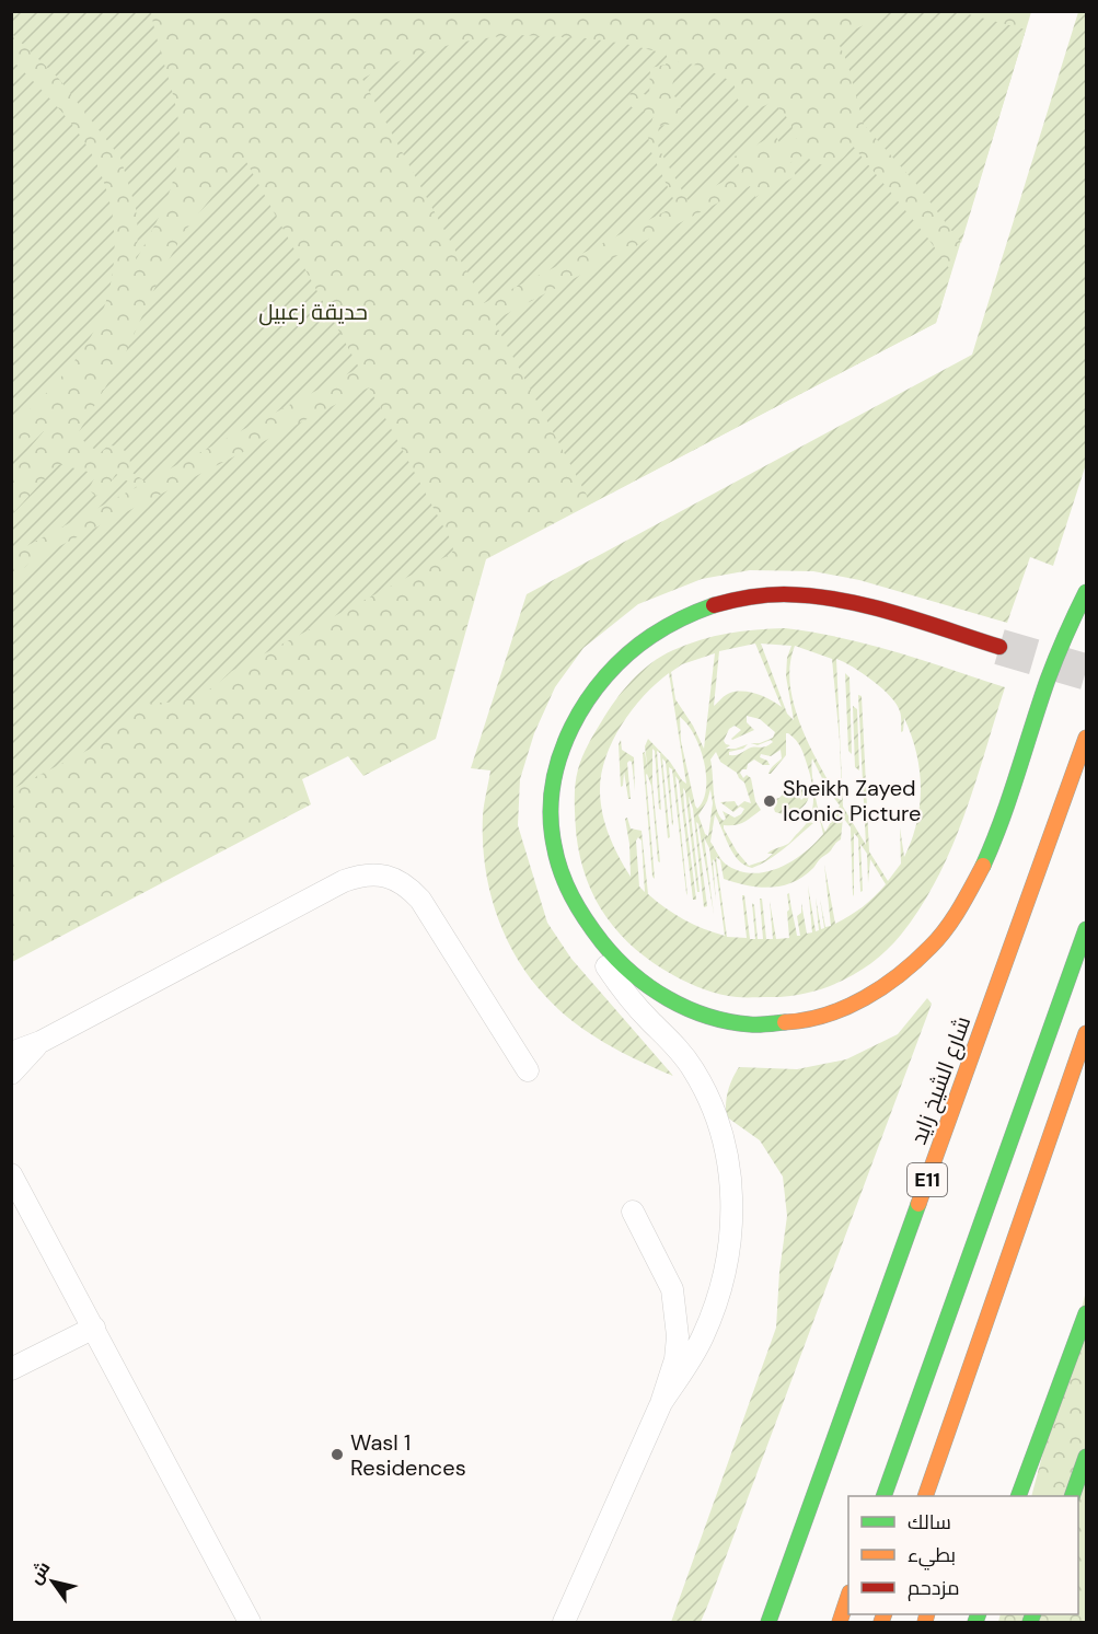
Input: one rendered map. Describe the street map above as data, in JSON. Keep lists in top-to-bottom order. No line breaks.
{"streets":{"highway":["شارع الشيخ زايد","E11"]},"parks":["حديقة زعبيل"],"places":["Sheikh Zayed Iconic Picture","Wasl 1 Residences"],"legend":["سالك","بطيء","مزدحم"],"north":"top left"}
